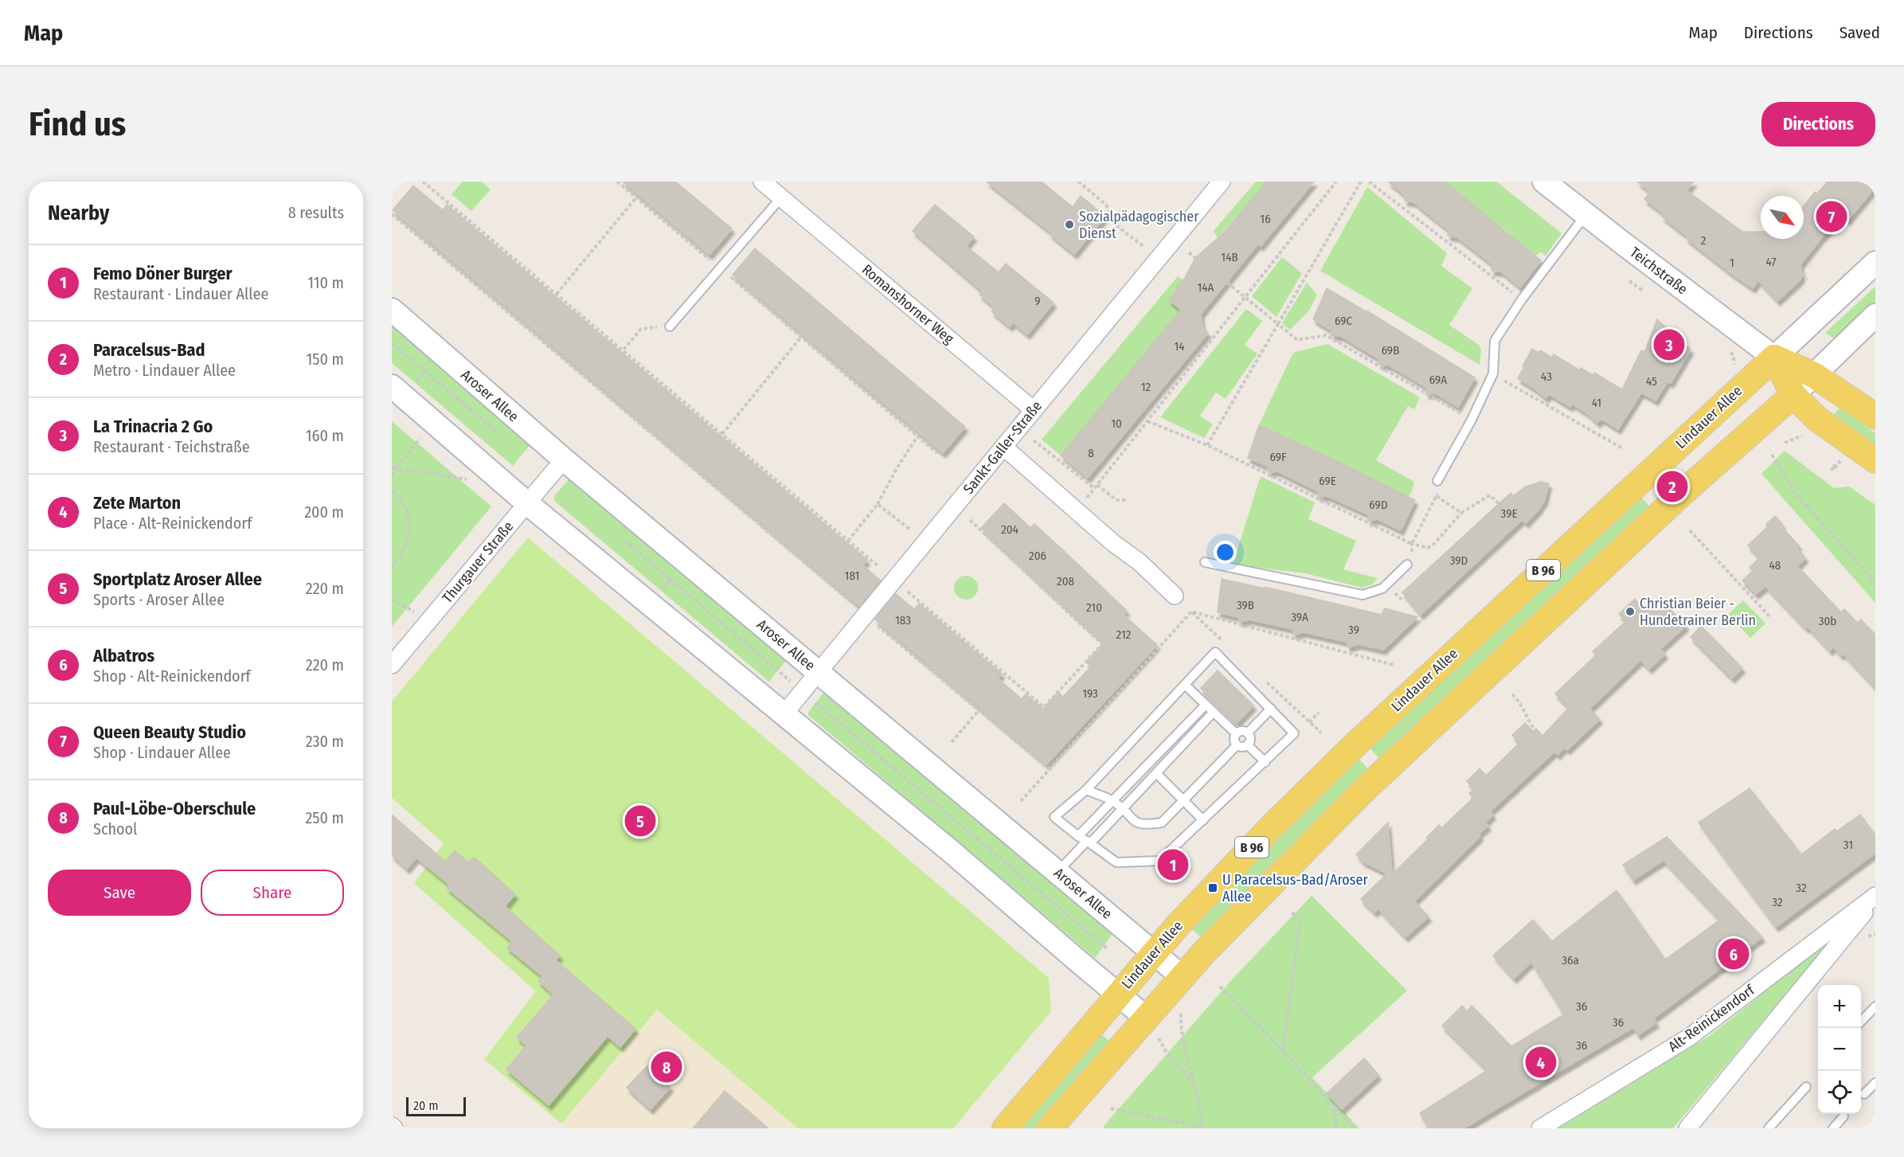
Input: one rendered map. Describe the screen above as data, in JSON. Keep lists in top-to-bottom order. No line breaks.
{"streets":{"main road":["Teichstraße","Aroser Allee","Lindauer Allee","B 96"],"street":["Romanshorner Weg","Sankt-Galler-Straße","Thurgauer Straße","Alt-Reinickendorf"]},"crossings":[["Teichstraße","Lindauer Allee"],["Romanshorner Weg","Sankt-Galler-Straße"],["Aroser Allee","Lindauer Allee"],["Aroser Allee","Sankt-Galler-Straße"],["Aroser Allee","Thurgauer Straße"],["Aroser Allee","B 96"]],"places":{"other":["Sozialpädagogischer Dienst","Christian Beier - Hundetrainer Berlin"],"transit":["U Paracelsus-Bad/Aroser Allee"]},"house_numbers":["16","2","14B","47","1","14A","9","69C","14","69B","43","69A","45","12","41","10","8","69F","69E","69D","39E","204","206","39D","48","181","208","39B","210","39A","183","30b","39","212","193","31","32","32","36a","36","36","36"],"scale_bar":"20 m","north":"bottom right","page":{"header":"Map","nav":["Map","Directions","Saved"],"buttons":["Directions",["Save","Share"]],"title":"Find us","heading":["Nearby","8 results"],"pins":["7","3","2","5","1","6","4","8"],"list":[{"mark":"1","name":"Femo Döner Burger","note":"Restaurant · Lindauer Allee","value":"110 m"},{"mark":"2","name":"Paracelsus-Bad","note":"Metro · Lindauer Allee","value":"150 m"},{"mark":"3","name":"La Trinacria 2 Go","note":"Restaurant · Teichstraße","value":"160 m"},{"mark":"4","name":"Zete Marton","note":"Place · Alt-Reinickendorf","value":"200 m"},{"mark":"5","name":"Sportplatz Aroser Allee","note":"Sports · Aroser Allee","value":"220 m"},{"mark":"6","name":"Albatros","note":"Shop · Alt-Reinickendorf","value":"220 m"},{"mark":"7","name":"Queen Beauty Studio","note":"Shop · Lindauer Allee","value":"230 m"},{"mark":"8","name":"Paul-Löbe-Oberschule","note":"School","value":"250 m"}],"map_buttons":["+","−"],"scale":"20 m"}}
